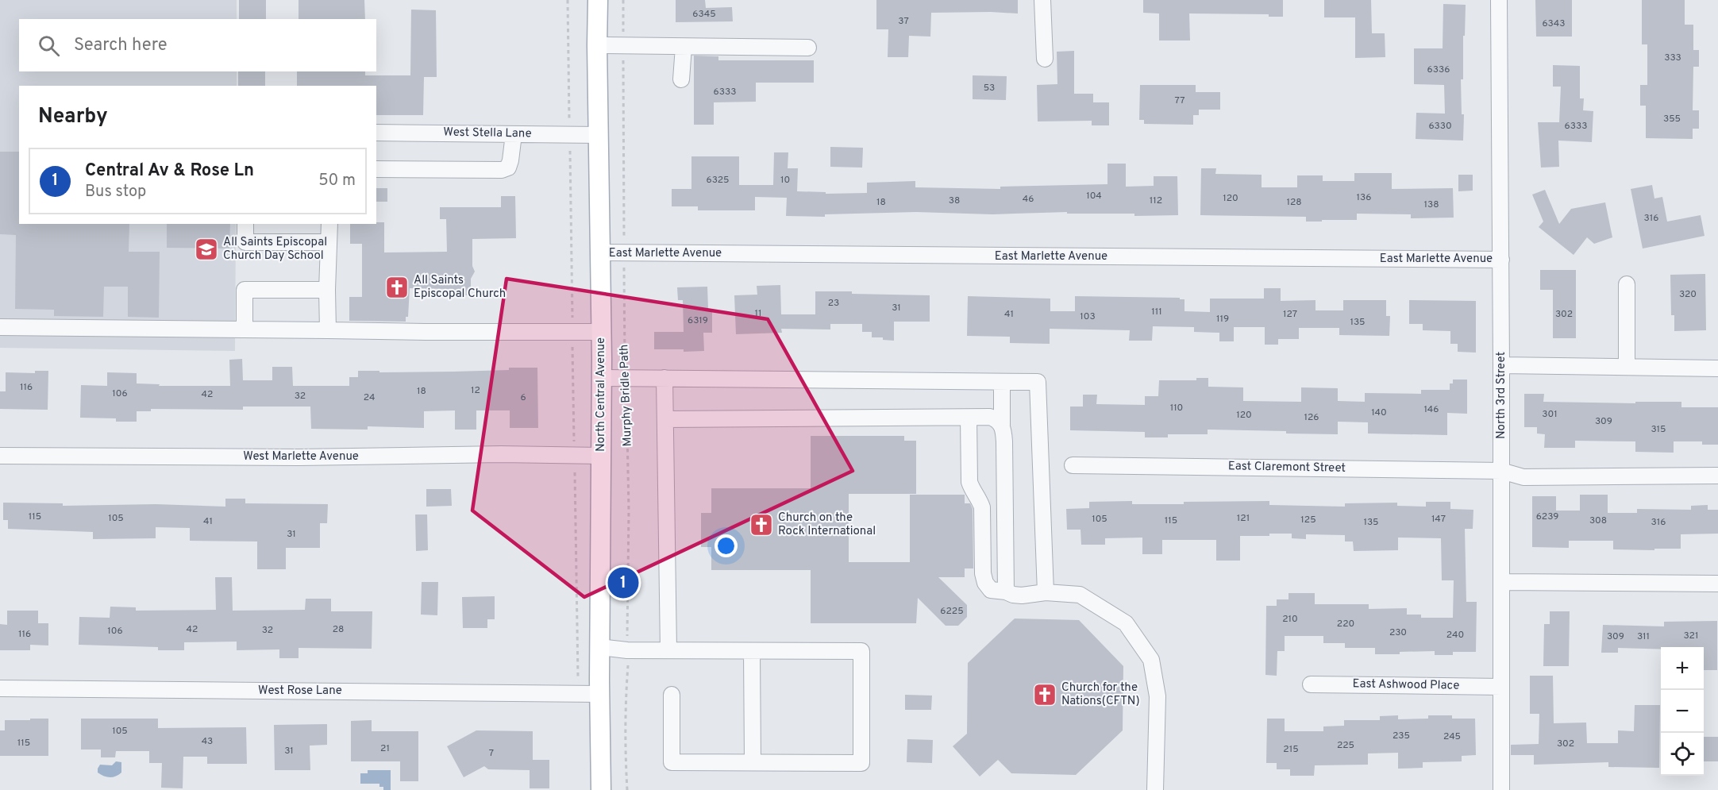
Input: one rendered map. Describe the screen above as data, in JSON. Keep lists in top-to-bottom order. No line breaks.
{"streets":{"main road":["North Central Avenue"],"street":["West Stella Lane","East Marlette Avenue","North 3rd Street","West Marlette Avenue","East Claremont Street","East Ashwood Place","West Rose Lane"],"path":["Murphy Bridle Path"]},"crossings":[["West Stella Lane","North Central Avenue"],["East Marlette Avenue","North Central Avenue"],["East Marlette Avenue","Murphy Bridle Path"],["East Marlette Avenue","North 3rd Street"],["North Central Avenue","West Marlette Avenue"],["North Central Avenue","West Rose Lane"],["North 3rd Street","East Claremont Street"],["North 3rd Street","East Ashwood Place"]],"places":{"school or university":["All Saints Episcopal Church Day School"],"church":["All Saints Episcopal Church","Church on the Rock International","Church for the Nations(CFTN)"]},"house_numbers":["6345","37","6343","333","6336","53","6333","77","355","6330","6333","6325","10","104","136","120","46","38","112","18","128","138","316","320","23","31","111","11","41","127","302","103","119","6319","135","116","12","18","106","42","32","24","6","110","146","140","301","120","126","309","315","115","6239","105","121","105","147","125","115","308","41","135","316","31","6225","210","220","42","28","32","106","230","116","240","321","309","311","105","235","245","43","115","302","225","21","215","31","7"],"page":{"search":"Search here","heading":"Nearby","list":[{"mark":"1","name":"Central Av & Rose Ln","note":"Bus stop","value":"50 m"}],"pins":"1","map_buttons":["+","−"]}}
